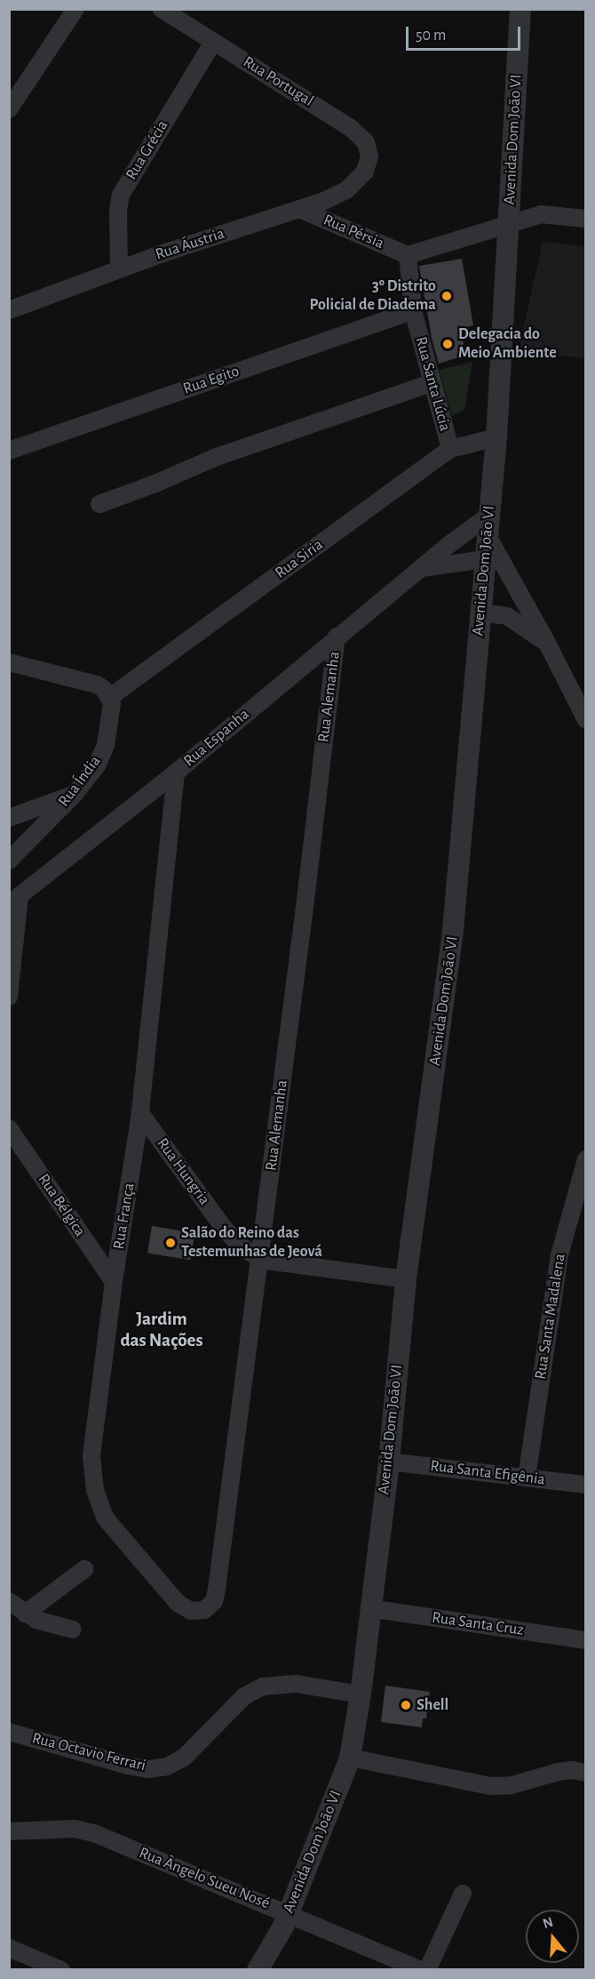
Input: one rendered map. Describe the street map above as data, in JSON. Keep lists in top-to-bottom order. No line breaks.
{"streets":{"street":["Rua Portugal","Avenida Dom João VI","Rua Grécia","Rua Pérsia","Rua Áustria","Rua Egito","Rua Santa Lúcia","Rua Siria","Rua Alemanha","Rua Espanha","Rua Índia","Rua Hungria","Rua Bélgica","Rua França","Rua Santa Madalena","Rua Santa Efigênia","Rua Santa Cruz","Rua Octavio Ferrari","Rua Ângelo Sueu Nosé"]},"crossings":[["Rua Portugal","Rua Grécia"],["Rua Portugal","Rua Áustria"],["Avenida Dom João VI","Rua Siria"],["Avenida Dom João VI","Rua Espanha"],["Avenida Dom João VI","Rua Hungria"],["Avenida Dom João VI","Rua Santa Efigênia"],["Avenida Dom João VI","Rua Santa Cruz"],["Avenida Dom João VI","Rua Octavio Ferrari"],["Avenida Dom João VI","Rua Ângelo Sueu Nosé"],["Rua Grécia","Rua Áustria"],["Rua Pérsia","Rua Áustria"],["Rua Pérsia","Rua Santa Lúcia"],["Rua Egito","Rua Santa Lúcia"],["Rua Santa Lúcia","Rua Siria"],["Rua Siria","Rua Índia"],["Rua Alemanha","Rua Espanha"],["Rua Alemanha","Rua Hungria"],["Rua Alemanha","Rua França"],["Rua Espanha","Rua França"],["Rua Hungria","Rua França"],["Rua Bélgica","Rua França"],["Rua Santa Madalena","Rua Santa Efigênia"]],"districts":["Jardim das Nações"],"places":["3º Distrito Policial de Diadema","Delegacia do Meio Ambiente","Salão do Reino das Testemunhas de Jeová","Shell"],"scale_bar":"50 m","north":"top"}
